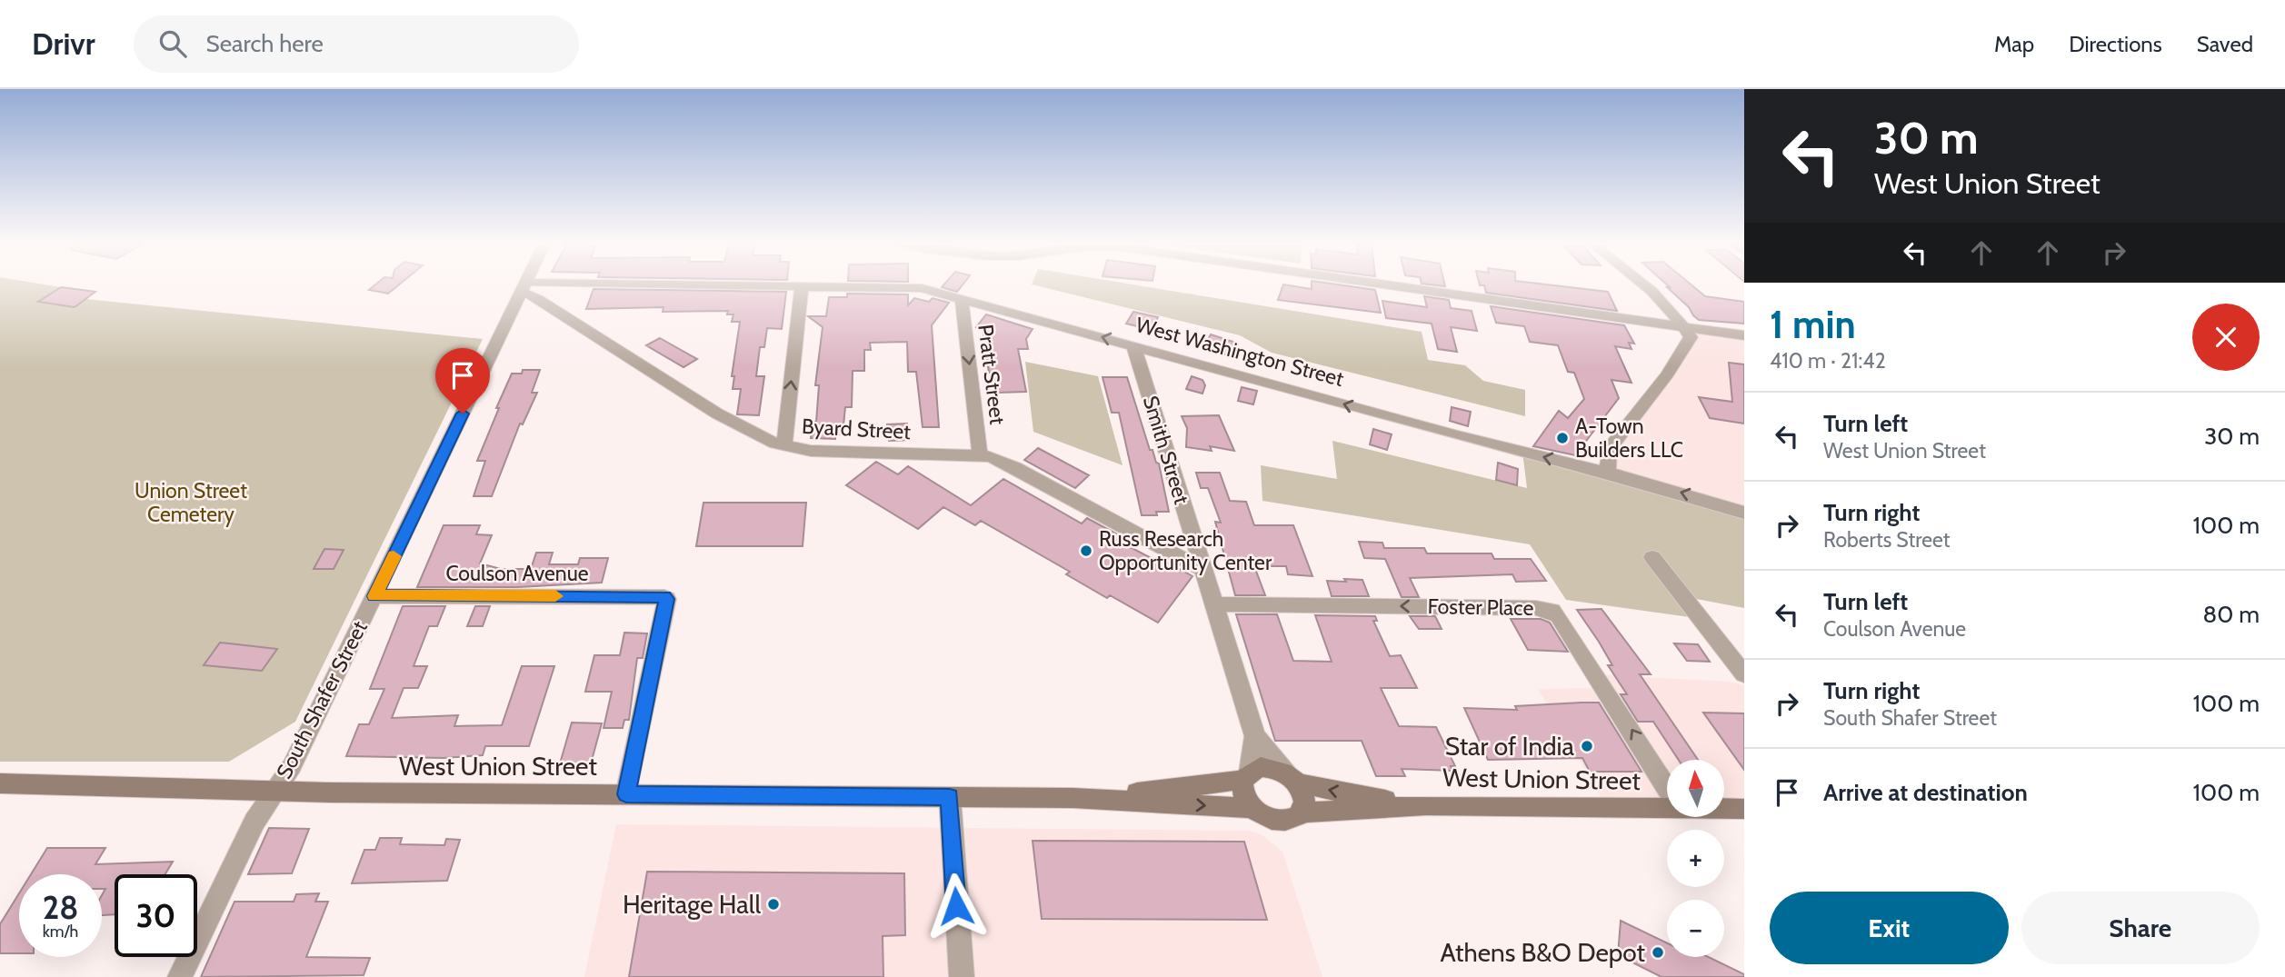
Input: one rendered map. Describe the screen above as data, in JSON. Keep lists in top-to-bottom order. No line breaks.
{"streets":{"main road":["West Union Street"],"street":["West Washington Street","Pratt Street","Byard Street","Smith Street","Coulson Avenue","Foster Place","South Shafer Street"]},"crossings":[["West Washington Street","Pratt Street"],["West Washington Street","Byard Street"],["West Washington Street","Smith Street"],["West Washington Street","South Shafer Street"],["Pratt Street","Byard Street"],["Byard Street","Smith Street"],["Byard Street","South Shafer Street"],["Smith Street","Foster Place"],["Smith Street","West Union Street"],["Coulson Avenue","South Shafer Street"],["Coulson Avenue","West Union Street"],["South Shafer Street","West Union Street"]],"one_way":["Pratt Street","Foster Place"],"parks":["Union Street Cemetery"],"places":["A-Town Builders LLC","Russ Research Opportunity Center","Star of India","Heritage Hall","Athens B&O Depot"],"north":"top","page":{"header":"Drivr","search":"Search here","nav":["Map","Directions","Saved"],"turn":["30 m","West Union Street"],"heading":["1 min","410 m · 21:42"],"list":[{"name":"Turn left","note":"West Union Street","value":"30 m"},{"name":"Turn right","note":"Roberts Street","value":"100 m"},{"name":"Turn left","note":"Coulson Avenue","value":"80 m"},{"name":"Turn right","note":"South Shafer Street","value":"100 m"},{"name":"Arrive at destination","value":"100 m"}],"map_buttons":["+","−"],"speed":"28 km/h","limit":"30","buttons":["Exit","Share"]}}
